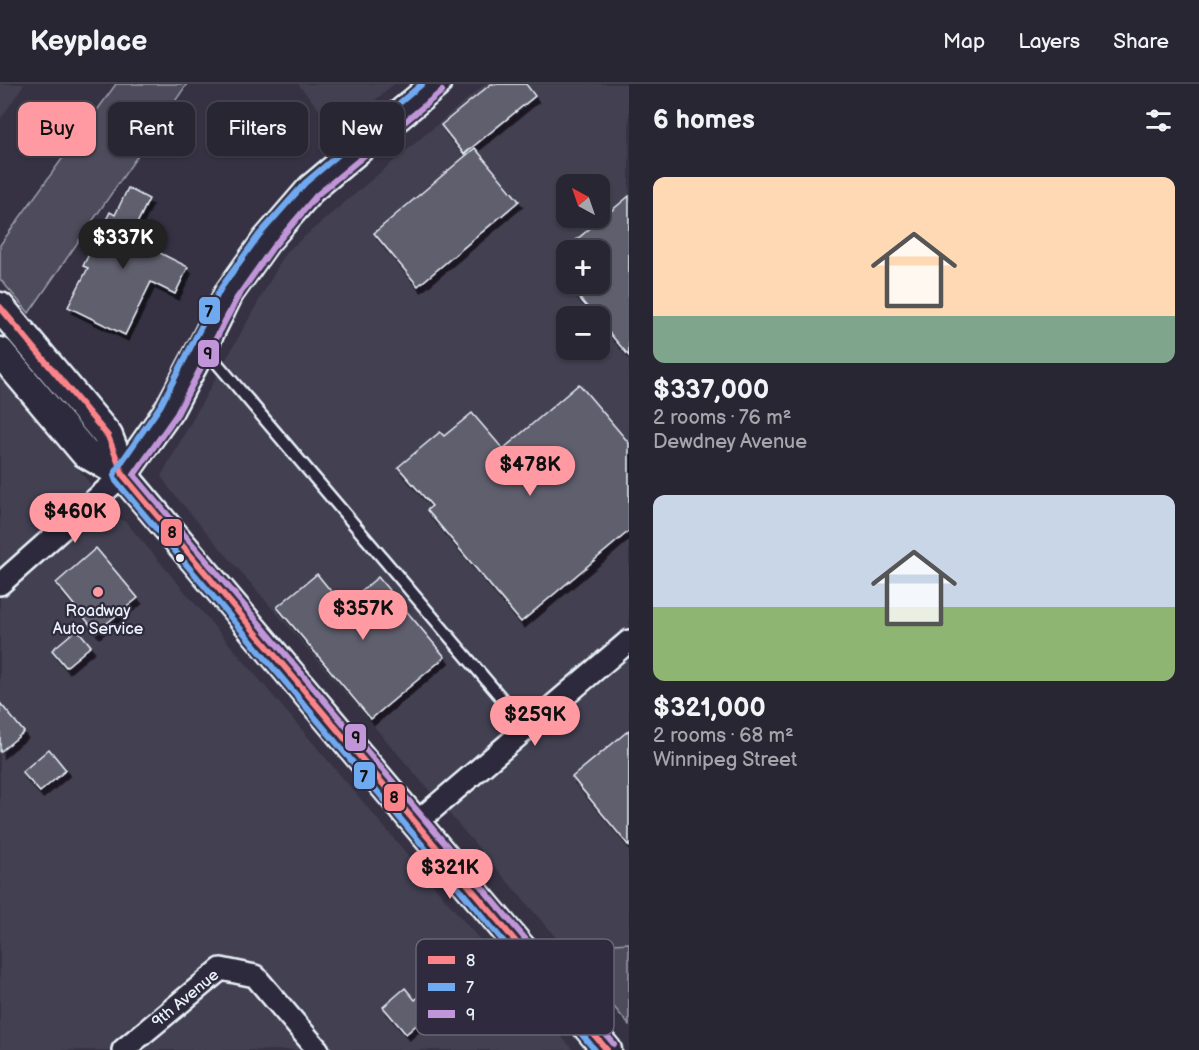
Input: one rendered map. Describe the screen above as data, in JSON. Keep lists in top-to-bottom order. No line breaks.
{"streets":{"street":["9th Avenue"]},"places":["Roadway Auto Service"],"lines":["transit line 7","transit line 9","transit line 8"],"legend":["8","7","9"],"north":"top left","page":{"header":"Keyplace","nav":["Map","Layers","Share"],"heading":"6 homes","chip":["Buy","Rent","Filters","New"],"list":[{"name":"$337,000","note":"2 rooms · 76 m² · Dewdney Avenue"},{"name":"$321,000","note":"2 rooms · 68 m² · Winnipeg Street"}],"map_buttons":["+","−"],"price":["$337K","$478K","$460K","$357K","$259K","$321K"]}}
